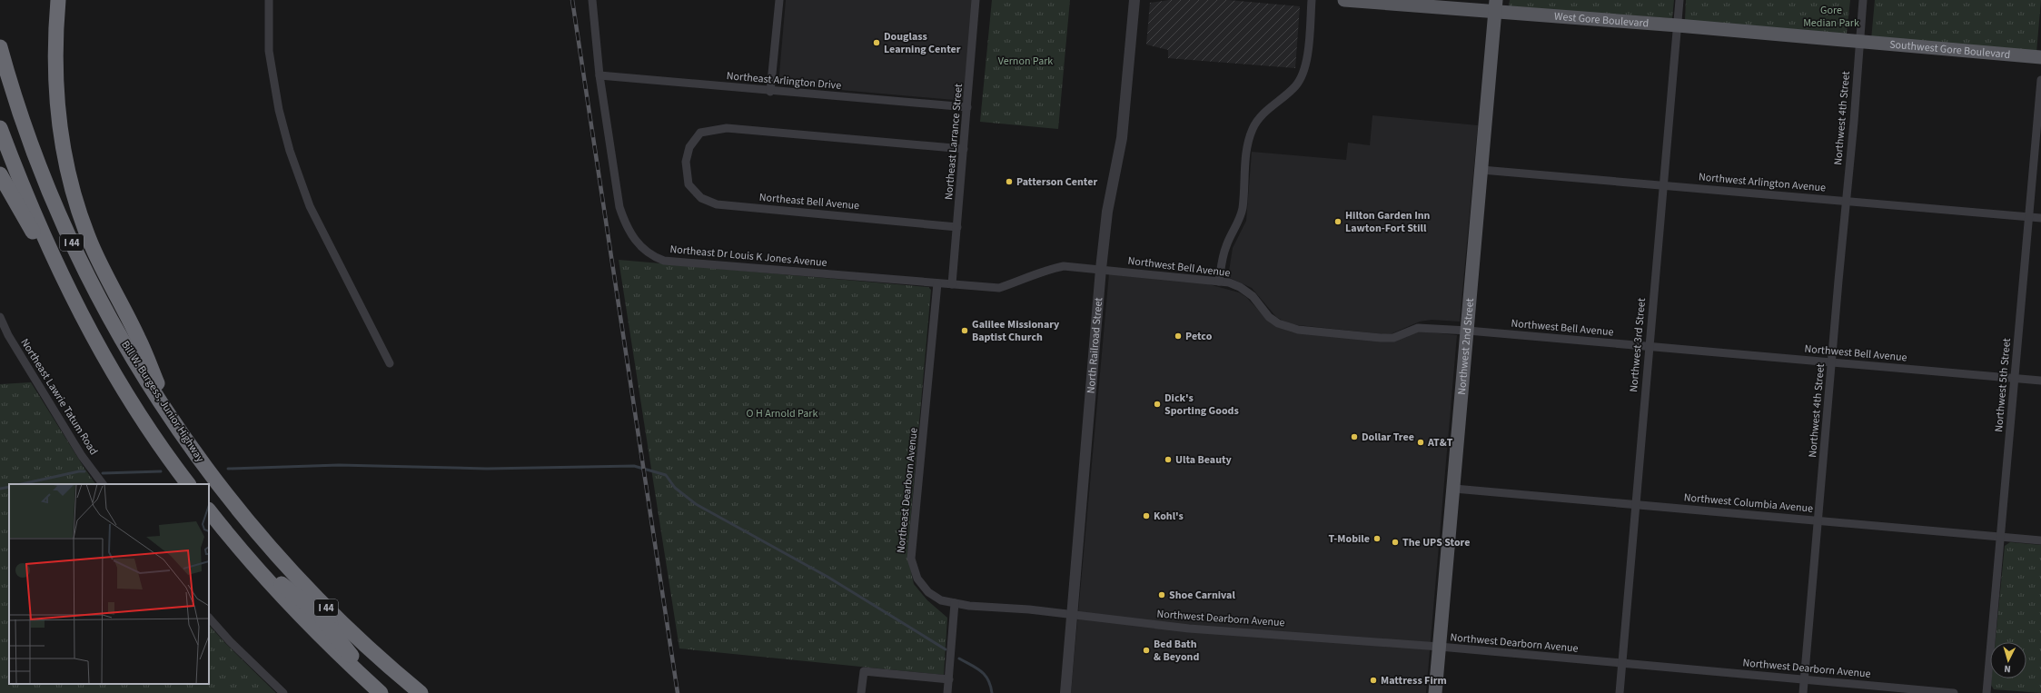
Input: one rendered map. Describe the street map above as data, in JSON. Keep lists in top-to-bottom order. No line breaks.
{"streets":{"highway":["I 44","Bill W. Burgess, Junior Highway"],"main road":["West Gore Boulevard","Southwest Gore Boulevard","Northwest 2nd Street"],"street":["Northeast Arlington Drive","Northwest 4th Street","Northeast Larrance Street","Northwest Arlington Avenue","Northeast Bell Avenue","Northeast Dr Louis K Jones Avenue","Northwest Bell Avenue","Northwest 3rd Street","North Railroad Street","Northwest 5th Street","Northeast Lawrie Tatum Road","Northeast Dearborn Avenue","Northwest Columbia Avenue","Northwest Dearborn Avenue"]},"crossings":[["West Gore Boulevard","Southwest Gore Boulevard"],["West Gore Boulevard","Northwest 4th Street"],["West Gore Boulevard","Northwest 3rd Street"],["West Gore Boulevard","Northwest 2nd Street"],["Southwest Gore Boulevard","Northwest 4th Street"],["Northeast Arlington Drive","Northeast Larrance Street"],["Northeast Arlington Drive","Northeast Dr Louis K Jones Avenue"],["Northwest 4th Street","Northwest Arlington Avenue"],["Northwest 4th Street","Northwest Bell Avenue"],["Northwest 4th Street","Northwest Columbia Avenue"],["Northwest 4th Street","Northwest Dearborn Avenue"],["Northeast Larrance Street","Northeast Bell Avenue"],["Northwest Arlington Avenue","Northwest 3rd Street"],["Northwest Arlington Avenue","Northwest 2nd Street"],["Northwest Arlington Avenue","Northwest 5th Street"],["Northeast Dr Louis K Jones Avenue","Northeast Dearborn Avenue"],["Northwest Bell Avenue","Northwest 3rd Street"],["Northwest Bell Avenue","North Railroad Street"],["Northwest Bell Avenue","Northwest 2nd Street"],["Northwest Bell Avenue","Northwest 5th Street"],["Northwest 3rd Street","Northwest Columbia Avenue"],["Northwest 3rd Street","Northwest Dearborn Avenue"],["North Railroad Street","Northeast Dearborn Avenue"],["North Railroad Street","Northwest Dearborn Avenue"],["Northwest 2nd Street","Northwest Columbia Avenue"],["Northwest 2nd Street","Northwest Dearborn Avenue"],["Northwest 5th Street","Northwest Columbia Avenue"],["Northeast Dearborn Avenue","Northwest Dearborn Avenue"]],"parks":["Gore Median Park","Vernon Park","O H Arnold Park"],"places":["Douglass Learning Center","Patterson Center","Hilton Garden Inn Lawton-Fort Still","Galilee Missionary Baptist Church","Petco","Dick's Sporting Goods","Dollar Tree","AT&T","Ulta Beauty","Kohl's","T-Mobile","The UPS Store","Shoe Carnival","Bed Bath & Beyond","Mattress Firm"],"north":"bottom"}
